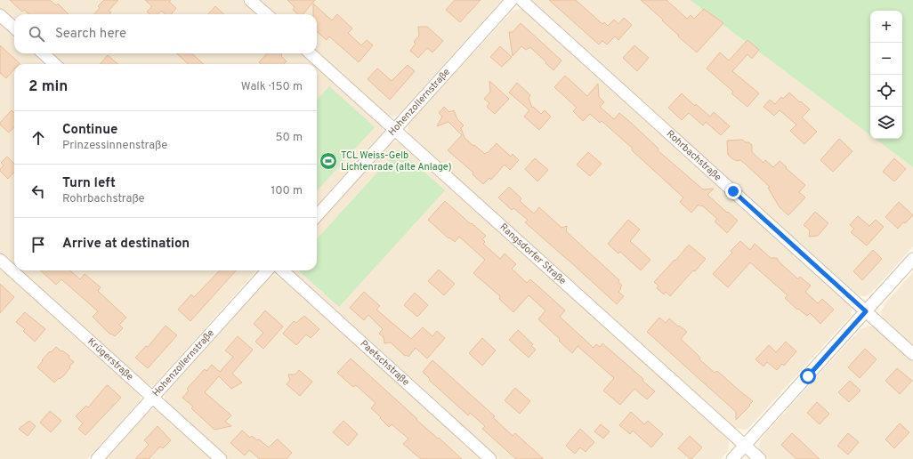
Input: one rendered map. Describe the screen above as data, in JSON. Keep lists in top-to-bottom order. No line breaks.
{"streets":{"street":["Hohenzollernstraße","Rohrbachstraße","Rangsdorfer Straße","Krügerstraße","Paetschstraße"]},"crossings":[["Hohenzollernstraße","Rangsdorfer Straße"],["Hohenzollernstraße","Krügerstraße"]],"places":{"sports":["TCL Weiss-Gelb Lichtenrade (alte Anlage)"]},"page":{"map_buttons":["+","−"],"search":"Search here","heading":["2 min","Walk · 150 m"],"list":[["Continue","Prinzessinnenstraße","50 m"],["Turn left","Rohrbachstraße","100 m"],"Arrive at destination"]}}
